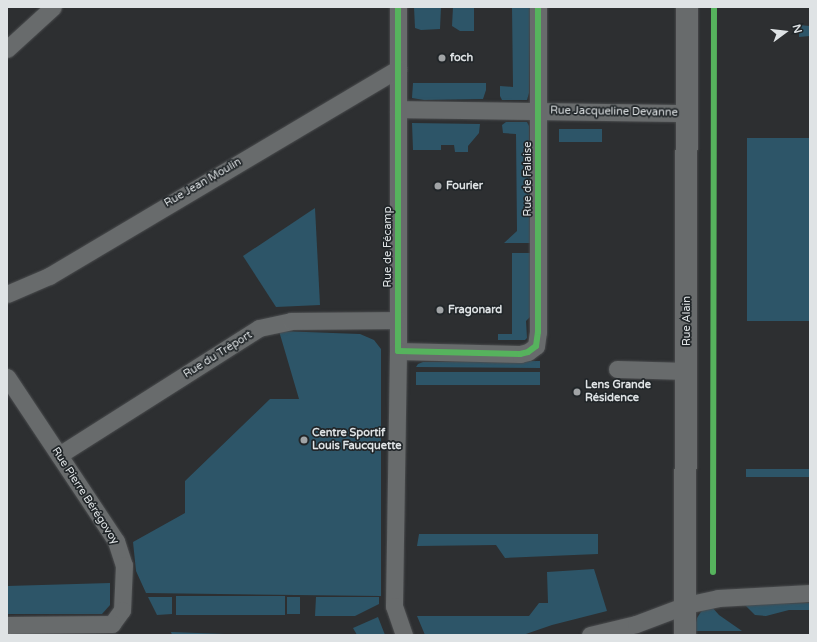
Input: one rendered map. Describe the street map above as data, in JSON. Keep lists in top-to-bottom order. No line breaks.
{"streets":{"street":["Rue Jacqueline Devanne","Rue de Falaise","Rue Jean Moulin","Rue de Fécamp","Rue Alain","Rue du Tréport","Rue Pierre Bérégovoy"]},"crossings":[["Rue Jacqueline Devanne","Rue de Falaise"],["Rue Jacqueline Devanne","Rue de Fécamp"],["Rue Jacqueline Devanne","Rue Alain"],["Rue de Falaise","Rue de Fécamp"],["Rue Jean Moulin","Rue de Fécamp"],["Rue de Fécamp","Rue du Tréport"],["Rue du Tréport","Rue Pierre Bérégovoy"]],"places":["foch","Fourier","Fragonard","Lens Grande Résidence","Centre Sportif Louis Faucquette"],"north":"right"}
